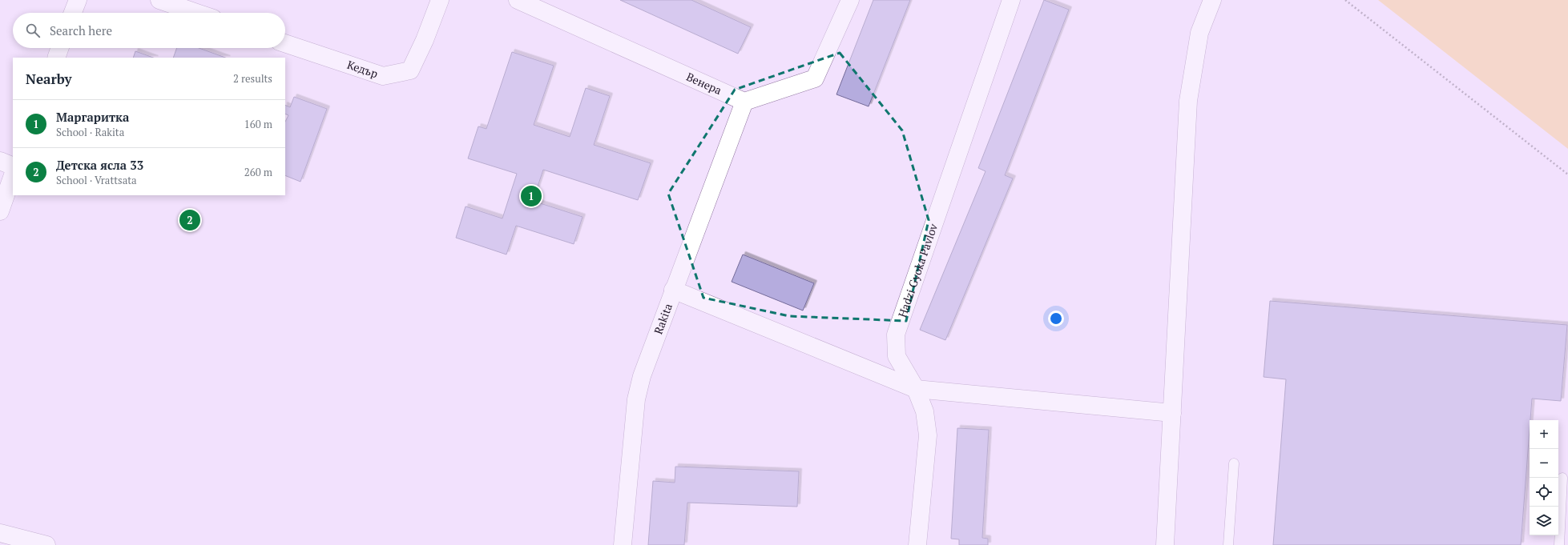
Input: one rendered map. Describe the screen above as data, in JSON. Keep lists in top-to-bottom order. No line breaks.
{"streets":{"street":["Кедър","Венера","Hadzi Gyoka Pavlov","Rakita"]},"crossings":[["Венера","Rakita"]],"page":{"search":"Search here","heading":["Nearby","2 results"],"list":[{"mark":"1","name":"Маргаритка","note":"School · Rakita","value":"160 m"},{"mark":"2","name":"Детска ясла 33","note":"School · Vrattsata","value":"260 m"}],"pins":["1","2"],"map_buttons":["+","−"]}}
